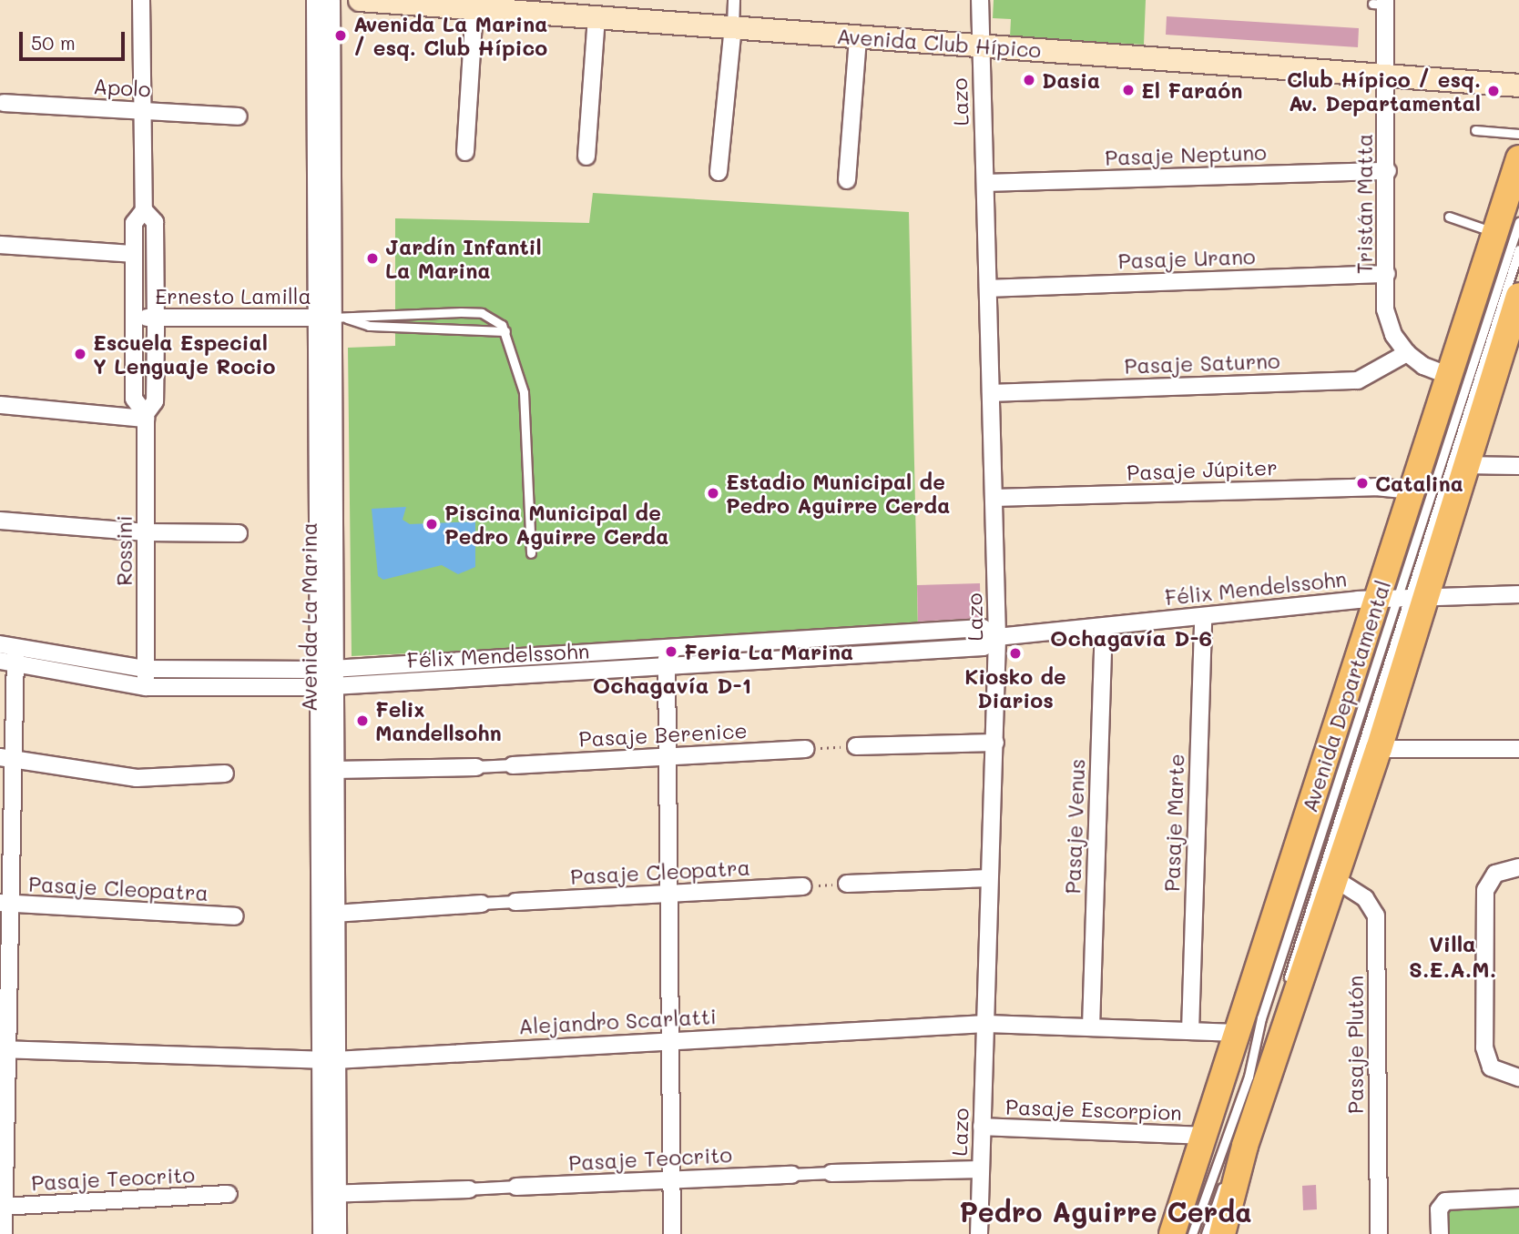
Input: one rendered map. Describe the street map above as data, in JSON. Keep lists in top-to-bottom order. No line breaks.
{"streets":{"main road":["Avenida Club Hípico","Avenida Departamental"],"street":["Apolo","Lazo","Pasaje Neptuno","Tristán Matta","Pasaje Urano","Ernesto Lamilla","Pasaje Saturno","Pasaje Júpiter","Rossini","Félix Mendelssohn","Avenida La Marina","Pasaje Berenice","Pasaje Marte","Pasaje Venus","Pasaje Cleopatra","Alejandro Scarlatti","Pasaje Plutón","Pasaje Escorpion","Pasaje Teocrito"]},"crossings":[["Avenida Club Hípico","Lazo"],["Avenida Club Hípico","Tristán Matta"],["Apolo","Rossini"],["Lazo","Pasaje Neptuno"],["Lazo","Pasaje Urano"],["Lazo","Pasaje Saturno"],["Lazo","Pasaje Júpiter"],["Lazo","Félix Mendelssohn"],["Lazo","Alejandro Scarlatti"],["Lazo","Pasaje Escorpion"],["Lazo","Pasaje Teocrito"],["Pasaje Neptuno","Tristán Matta"],["Tristán Matta","Pasaje Urano"],["Tristán Matta","Pasaje Saturno"],["Tristán Matta","Avenida Departamental"],["Ernesto Lamilla","Rossini"],["Ernesto Lamilla","Avenida La Marina"],["Pasaje Júpiter","Avenida Departamental"],["Rossini","Félix Mendelssohn"],["Félix Mendelssohn","Avenida La Marina"],["Félix Mendelssohn","Avenida Departamental"],["Félix Mendelssohn","Pasaje Marte"],["Félix Mendelssohn","Pasaje Venus"],["Avenida La Marina","Pasaje Berenice"],["Avenida La Marina","Pasaje Cleopatra"],["Avenida La Marina","Alejandro Scarlatti"],["Avenida La Marina","Pasaje Teocrito"],["Avenida Departamental","Alejandro Scarlatti"],["Avenida Departamental","Pasaje Plutón"],["Avenida Departamental","Pasaje Escorpion"],["Pasaje Marte","Alejandro Scarlatti"],["Pasaje Venus","Alejandro Scarlatti"]],"districts":["Ochagavía D-6","Ochagavía D-1","Villa S.E.A.M.","Pedro Aguirre Cerda"],"places":["Avenida La Marina / esq. Club Hípico","Dasia","El Faraón","Club Hípico / esq. Av. Departamental","Jardín Infantil La Marina","Escuela Especial Y Lenguaje Rocio","Catalina","Estadio Municipal de Pedro Aguirre Cerda","Piscina Municipal de Pedro Aguirre Cerda","Feria La Marina","Kiosko de Diarios","Felix Mandellsohn"],"scale_bar":"50 m"}
